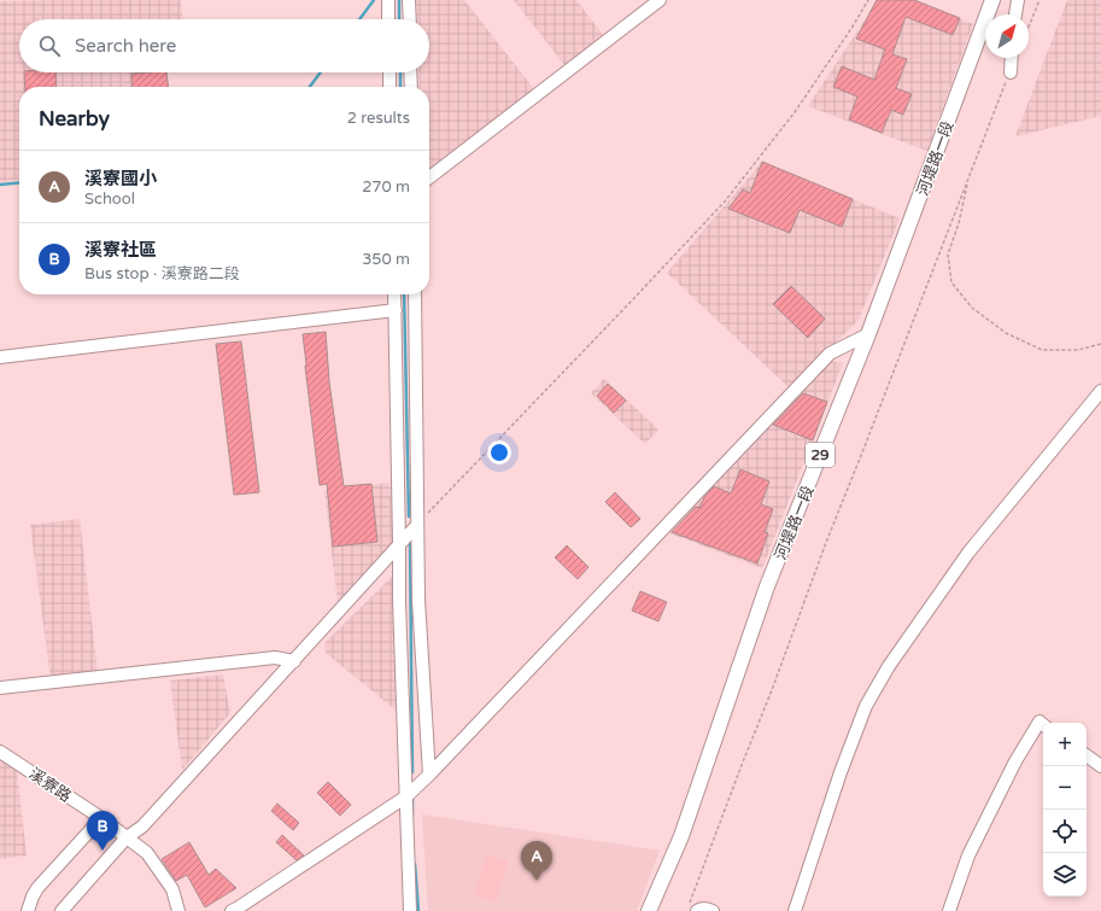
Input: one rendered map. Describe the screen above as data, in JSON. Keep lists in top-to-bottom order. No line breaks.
{"streets":{"main road":["河堤路一段","29"],"street":["溪寮路"]},"north":"top right","page":{"search":"Search here","heading":["Nearby","2 results"],"list":[{"mark":"A","name":"溪寮國小","note":"School","value":"270 m"},{"mark":"B","name":"溪寮社區","note":"Bus stop · 溪寮路二段","value":"350 m"}],"map_buttons":["+","−"],"pins":["B","A"]}}
